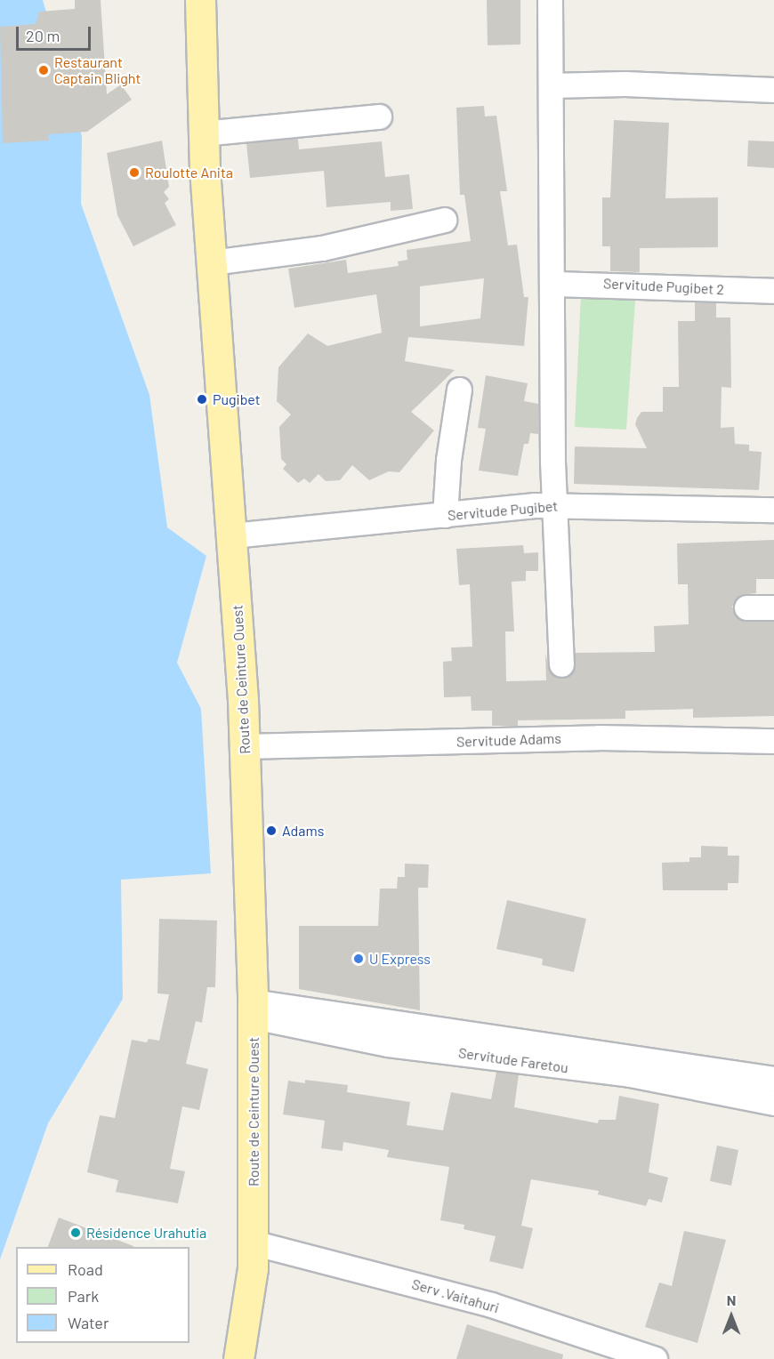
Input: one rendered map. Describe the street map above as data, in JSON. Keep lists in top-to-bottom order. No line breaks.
{"streets":{"main road":["Route de Ceinture Ouest"],"street":["Servitude Pugibet 2","Servitude Pugibet","Servitude Adams","Servitude Faretou","Serv .Vaitahuri"]},"crossings":[["Servitude Pugibet","Route de Ceinture Ouest"],["Route de Ceinture Ouest","Servitude Adams"],["Route de Ceinture Ouest","Servitude Faretou"],["Route de Ceinture Ouest","Serv .Vaitahuri"]],"places":["Restaurant Captain Blight","Roulotte Anita","Pugibet","Adams","U Express","Résidence Urahutia"],"legend":["Road","Park","Water"],"scale_bar":"20 m","north":"top"}
